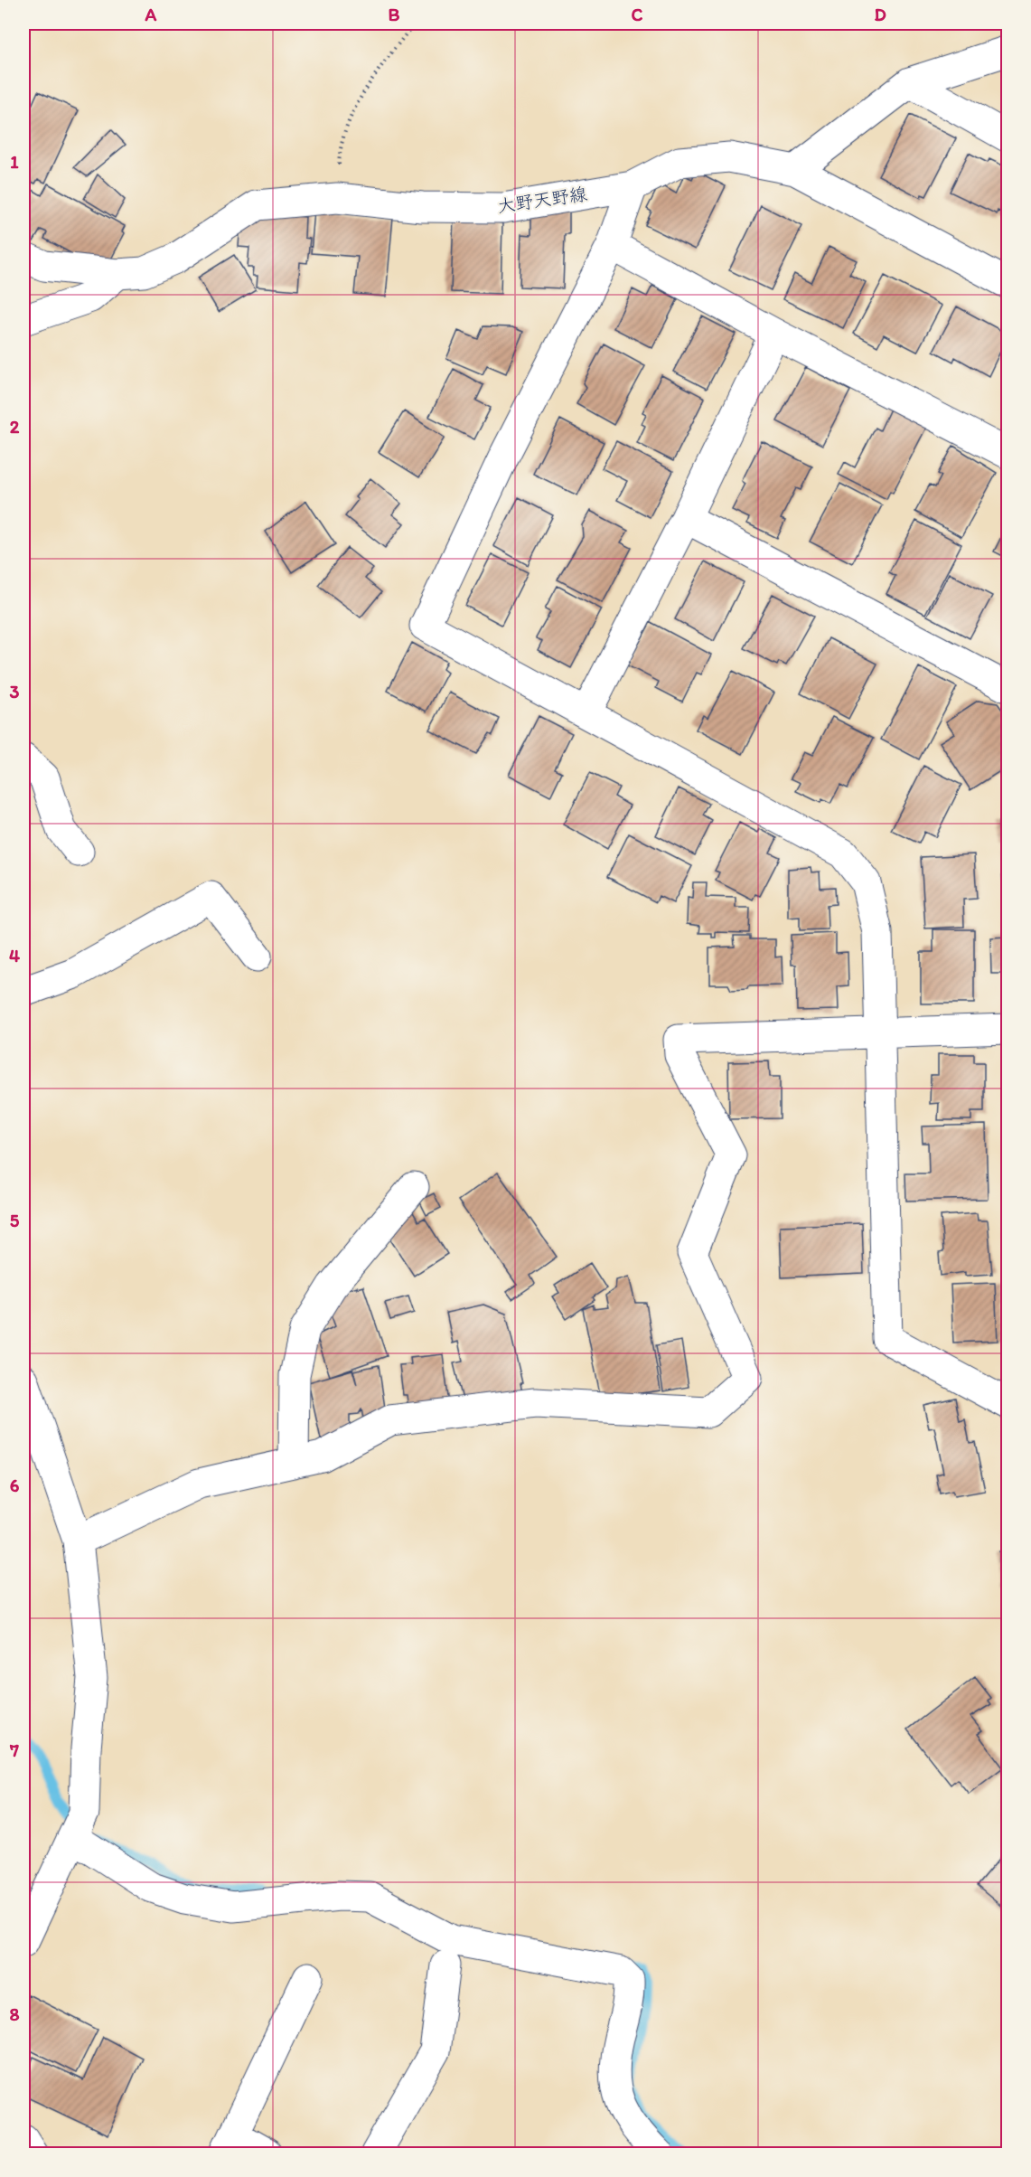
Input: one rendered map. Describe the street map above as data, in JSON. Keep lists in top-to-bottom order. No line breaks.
{"streets":{"street":["大野天野線"]},"grid":{"columns":["A","B","C","D"],"rows":["1","2","3","4","5","6","7","8"]}}
